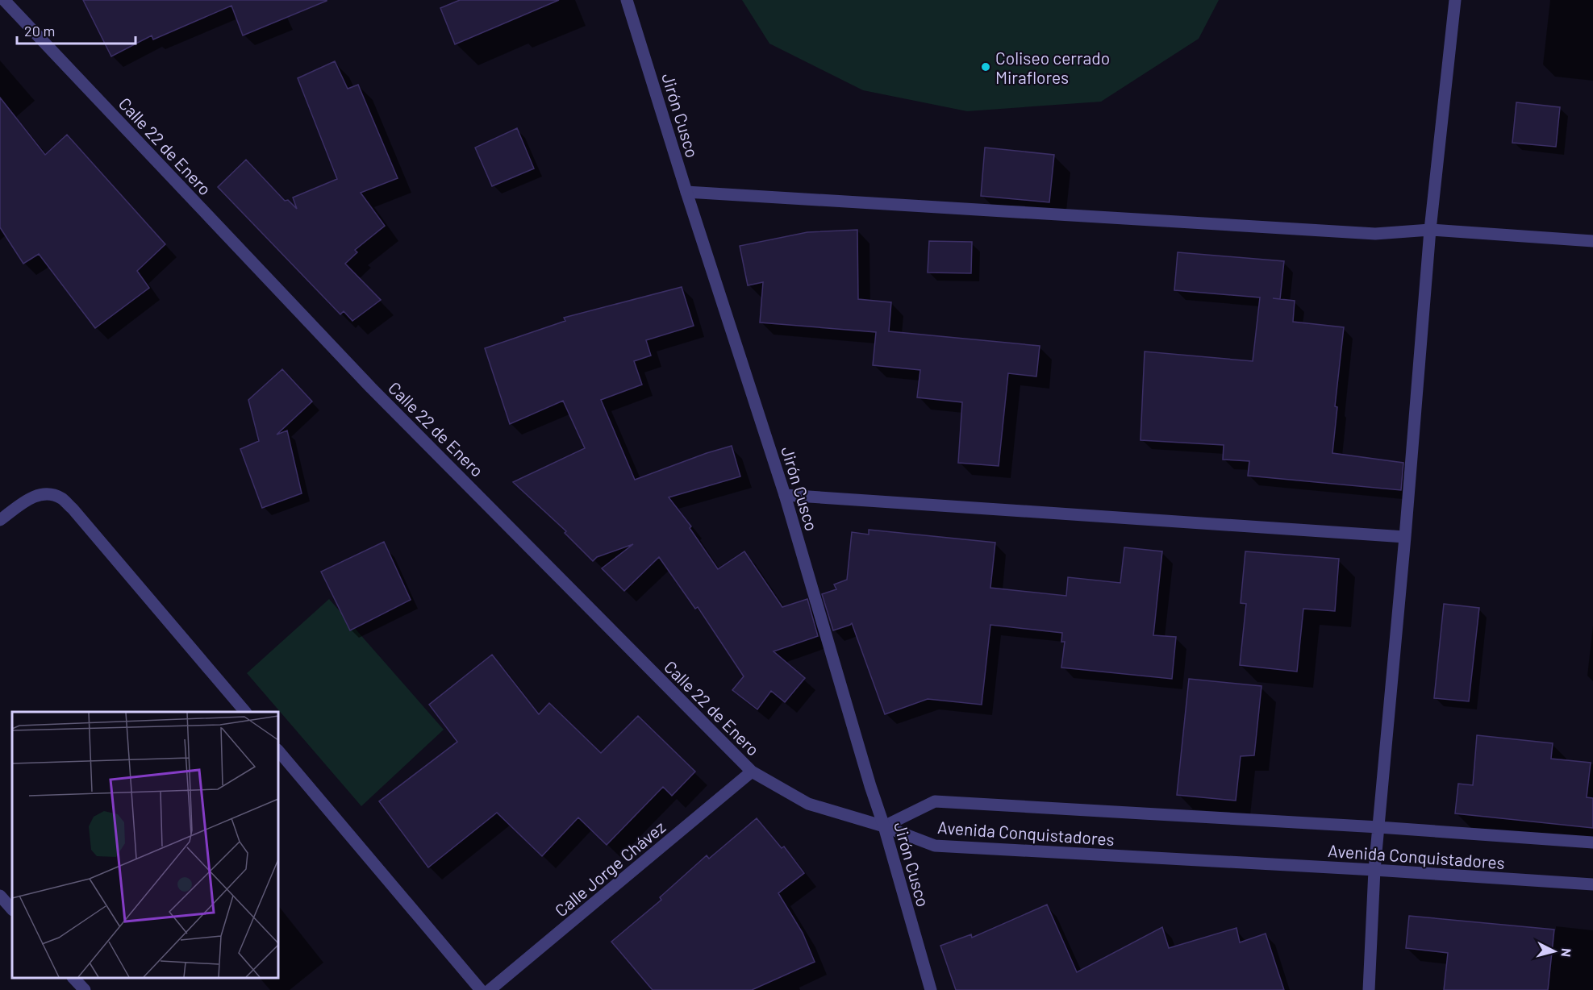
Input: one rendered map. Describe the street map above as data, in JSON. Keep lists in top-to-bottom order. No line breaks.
{"streets":{"street":["Jirón Cusco","Calle 22 de Enero","Avenida Conquistadores","Calle Jorge Chávez"]},"crossings":[["Jirón Cusco","Calle 22 de Enero"],["Jirón Cusco","Avenida Conquistadores"],["Calle 22 de Enero","Avenida Conquistadores"],["Calle 22 de Enero","Calle Jorge Chávez"]],"places":["Coliseo cerrado Miraflores"],"scale_bar":"20 m","north":"right"}
